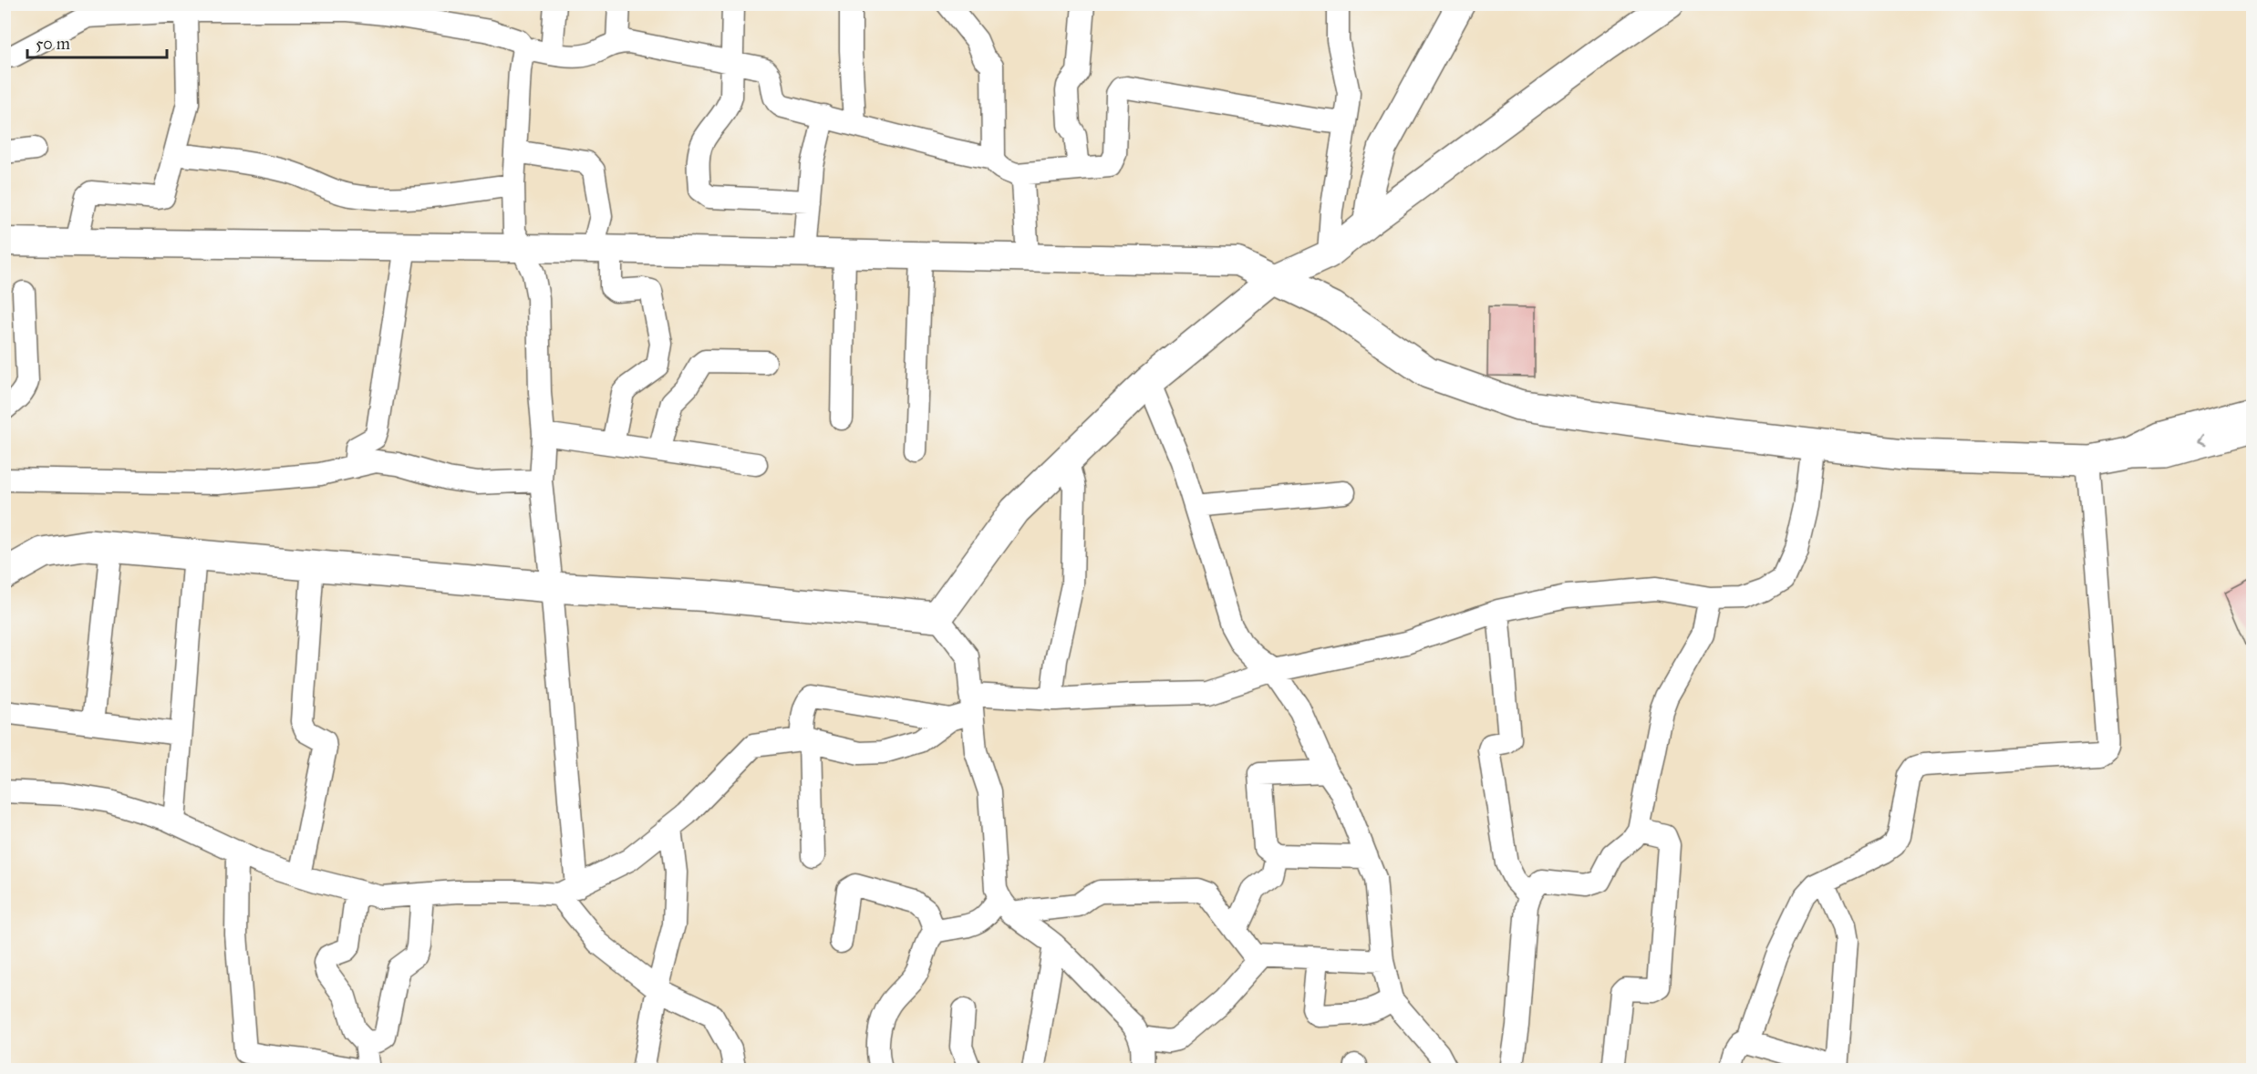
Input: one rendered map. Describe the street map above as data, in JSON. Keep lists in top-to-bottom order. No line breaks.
{"scale_bar":"50 m"}
